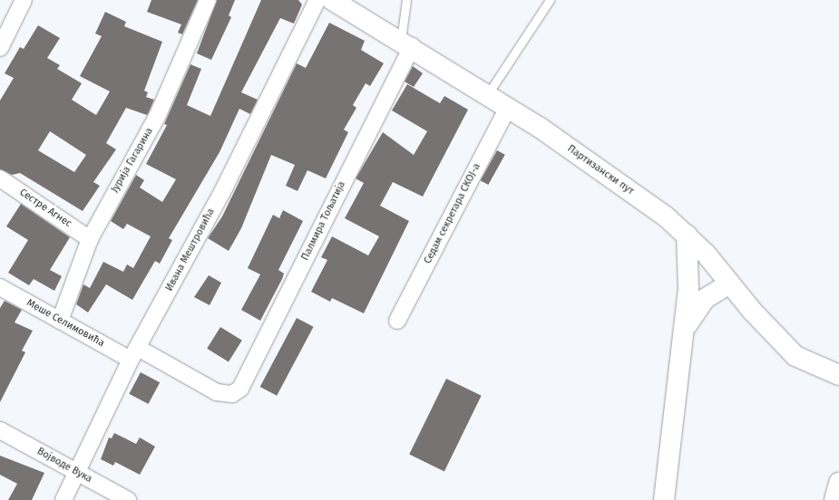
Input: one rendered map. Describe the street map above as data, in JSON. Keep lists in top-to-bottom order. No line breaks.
{"streets":{"main road":["Партизански пут"],"street":["Јурија Гагарина","Сестре Агнес","Седам секретара СКОЈ-а","Палмира Тољатија","Ивана Мештровића","Меше Селимовића","Војводе Вука"]},"crossings":[["Јурија Гагарина","Сестре Агнес"],["Јурија Гагарина","Меше Селимовића"],["Партизански пут","Седам секретара СКОЈ-а"],["Партизански пут","Палмира Тољатија"],["Палмира Тољатија","Меше Селимовића"],["Ивана Мештровића","Меше Селимовића"],["Ивана Мештровића","Војводе Вука"]]}
